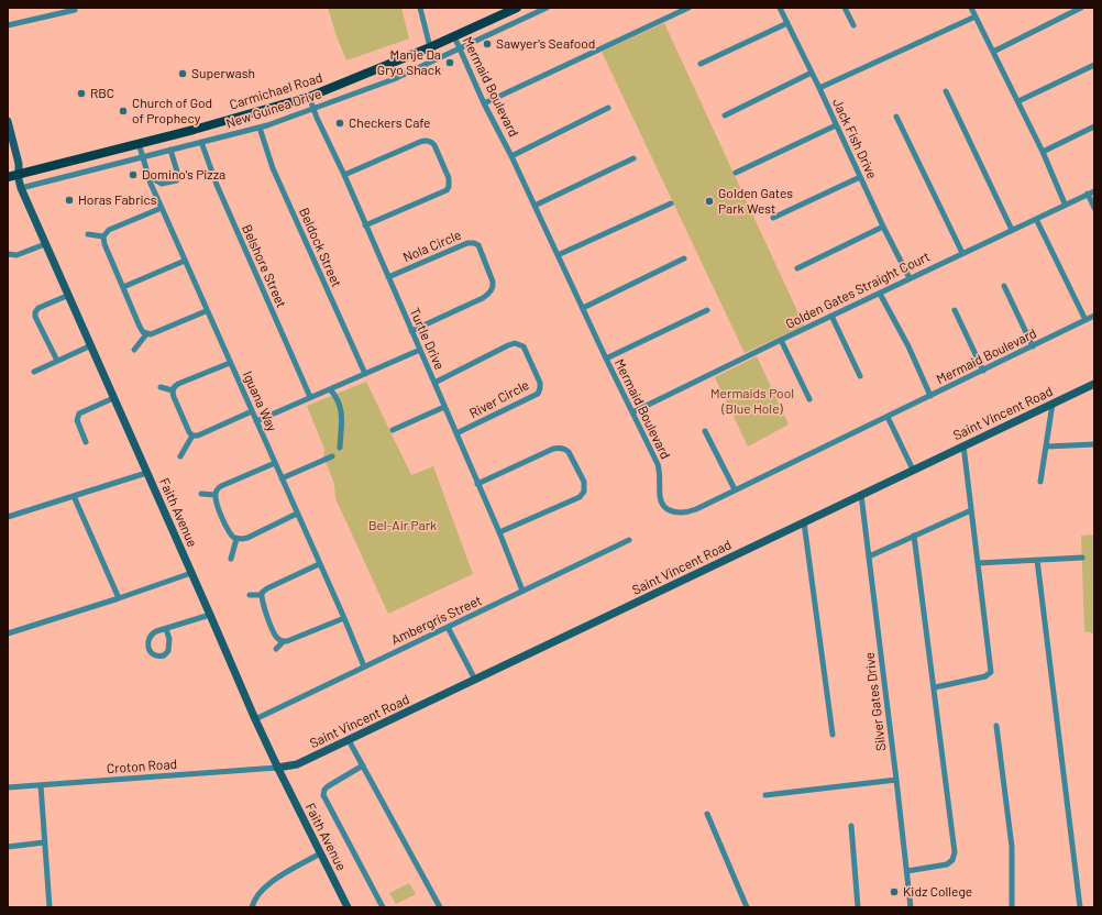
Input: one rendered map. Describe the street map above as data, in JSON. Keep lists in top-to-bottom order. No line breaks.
{"streets":{"main road":["Carmichael Road"],"street":["Mermaid Boulevard","New Guinea Drive","Jack Fish Drive","Nola Circle","Beldock Street","Belshore Street","Golden Gates Straight Court","Turtle Drive","River Circle","Iguana Way","Saint Vincent Road","Faith Avenue","Ambergris Street","Silver Gates Drive","Croton Road"]},"crossings":[["Mermaid Boulevard","Carmichael Road"],["Mermaid Boulevard","New Guinea Drive"],["Mermaid Boulevard","Golden Gates Straight Court"],["Carmichael Road","Turtle Drive"],["Carmichael Road","Iguana Way"],["Carmichael Road","Faith Avenue"],["New Guinea Drive","Beldock Street"],["New Guinea Drive","Belshore Street"],["New Guinea Drive","Turtle Drive"],["New Guinea Drive","Iguana Way"],["New Guinea Drive","Faith Avenue"],["Jack Fish Drive","Golden Gates Straight Court"],["Nola Circle","Turtle Drive"],["Turtle Drive","River Circle"],["Turtle Drive","Ambergris Street"],["Iguana Way","Ambergris Street"],["Saint Vincent Road","Faith Avenue"],["Saint Vincent Road","Silver Gates Drive"],["Saint Vincent Road","Croton Road"],["Faith Avenue","Ambergris Street"],["Faith Avenue","Croton Road"]],"parks":["Mermaids Pool (Blue Hole)","Bel-Air Park"],"places":["Sawyer's Seafood","Manje Da Gryo Shack","Superwash","RBC","Church of God of Prophecy","Checkers Cafe","Domino's Pizza","Horas Fabrics","Golden Gates Park West","Kidz College"]}
